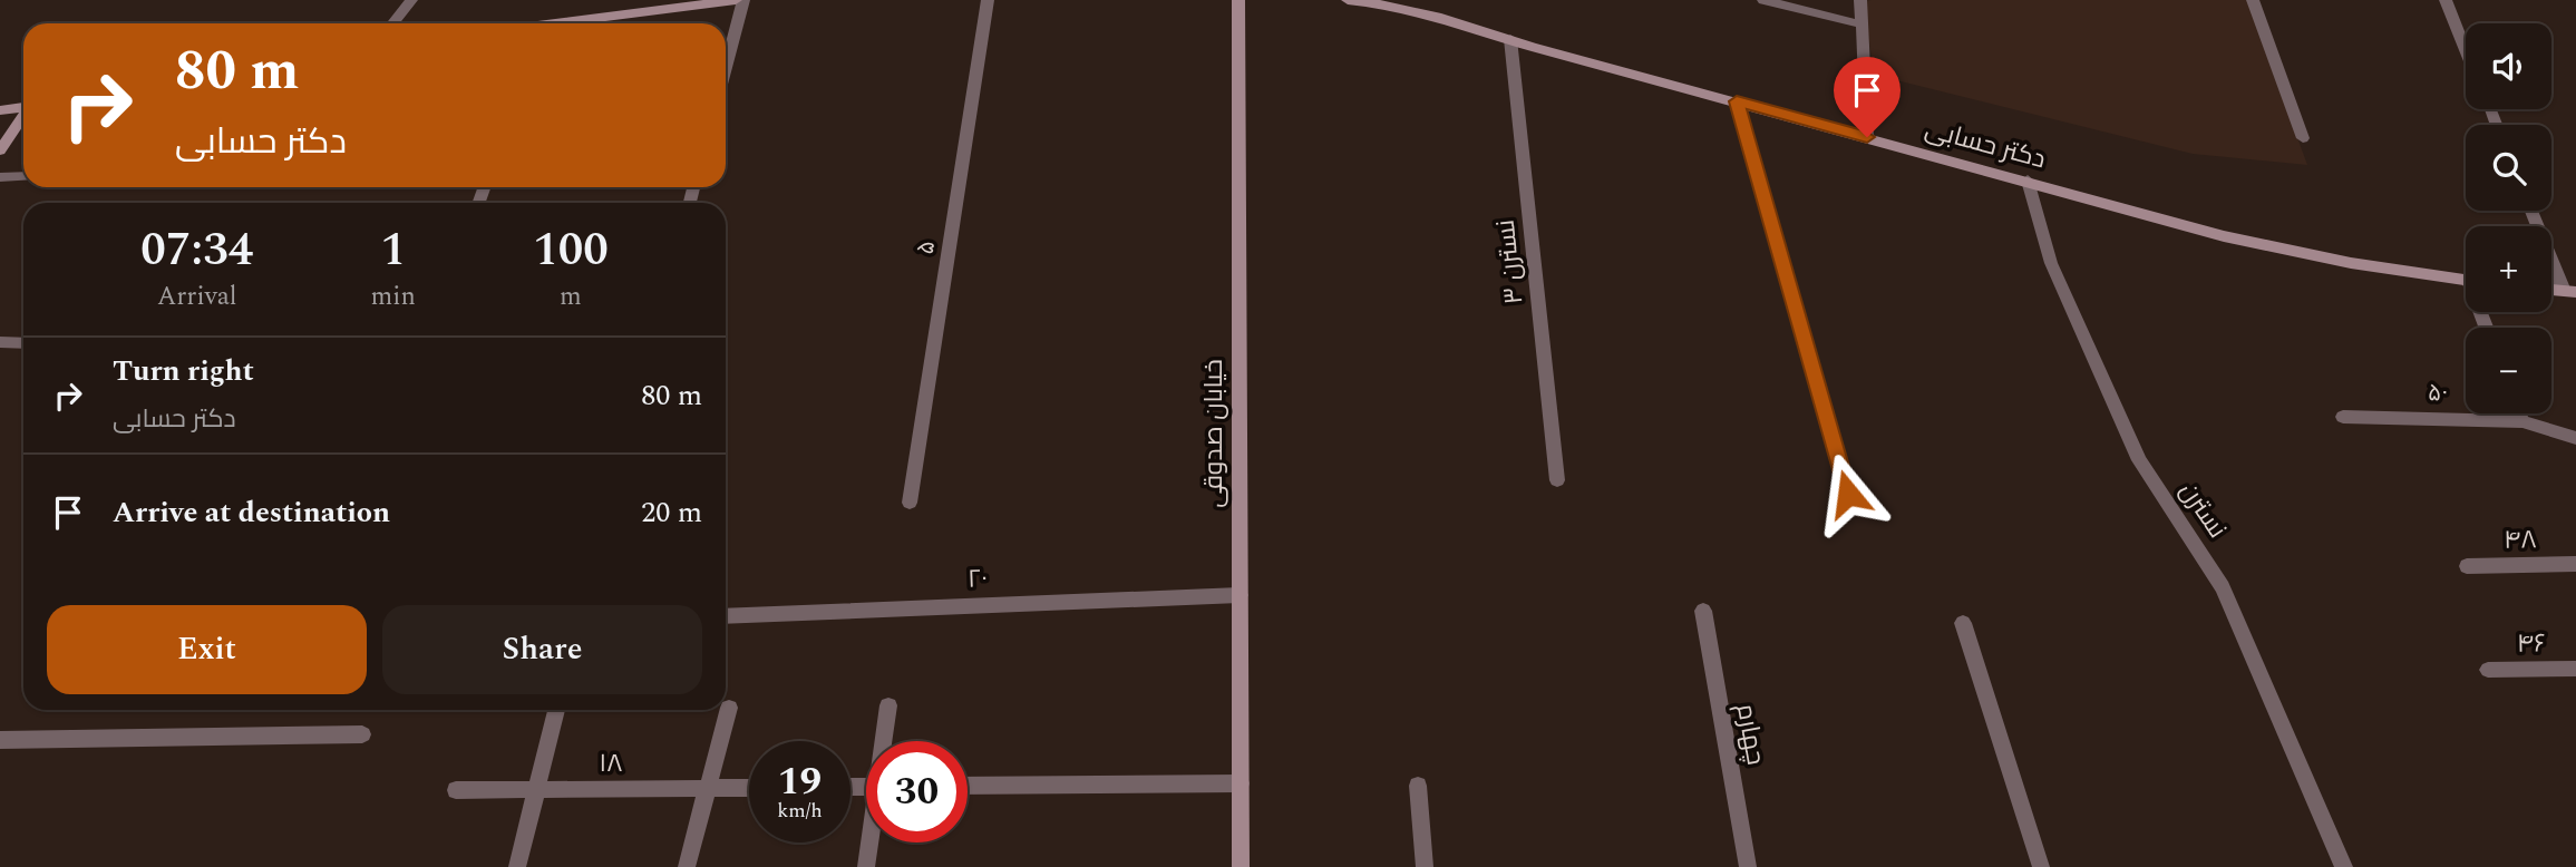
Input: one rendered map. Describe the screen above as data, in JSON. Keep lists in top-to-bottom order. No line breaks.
{"streets":{"main road":["دکتر حسابی","خیابان صدوقی"],"street":["۵","نسترن ۳","۵۰","نسترن","۴۸","۲۰","۴۶","چهارم","۱۸"]},"crossings":[["دکتر حسابی","نسترن ۳"],["دکتر حسابی","نسترن"],["خیابان صدوقی","۲۰"]],"page":{"map_buttons":["+","−"],"turn":["80 m","دکتر حسابی"],"eta":["07:34","Arrival","1","min","100","m"],"list":[{"name":"Turn right","note":"دکتر حسابی","value":"80 m"},{"name":"Arrive at destination","value":"20 m"}],"buttons":["Exit","Share"],"speed":"19 km/h","limit":"30"}}
